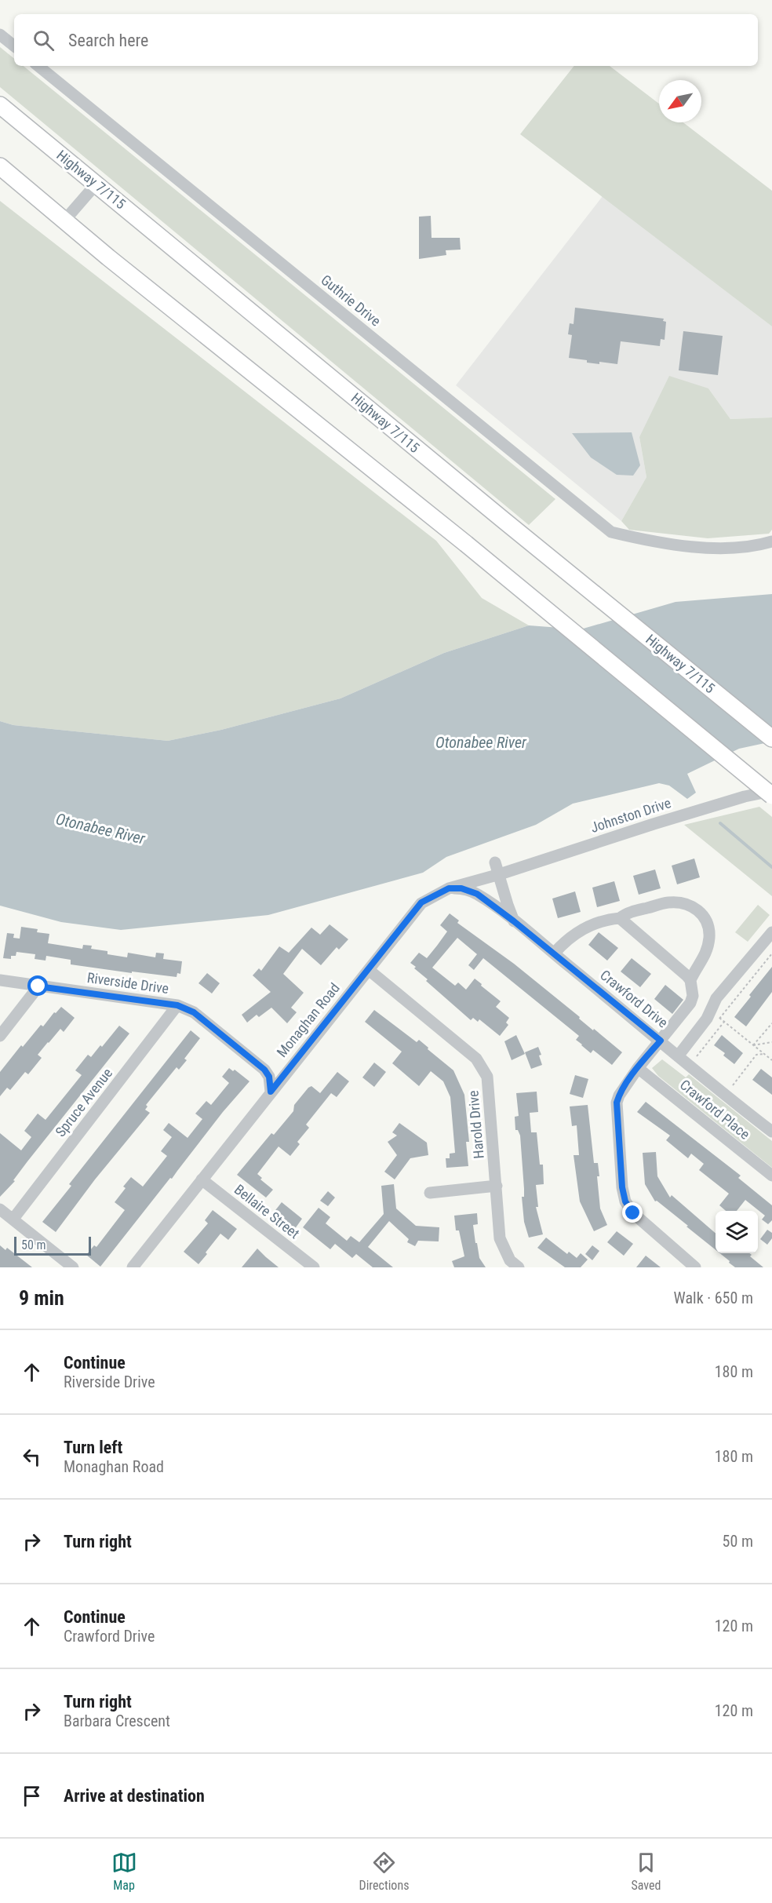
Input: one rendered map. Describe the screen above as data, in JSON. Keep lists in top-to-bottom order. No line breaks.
{"streets":{"highway":["Highway 7/115"],"street":["Guthrie Drive","Johnston Drive","Riverside Drive","Crawford Drive","Monaghan Road","Spruce Avenue","Crawford Place","Harold Drive","Bellaire Street"]},"crossings":[["Johnston Drive","Monaghan Road"],["Riverside Drive","Monaghan Road"],["Riverside Drive","Spruce Avenue"],["Crawford Drive","Monaghan Road"],["Monaghan Road","Harold Drive"],["Monaghan Road","Bellaire Street"]],"water":["Otonabee River"],"scale_bar":"50 m","north":"bottom left","page":{"search":"Search here","scale":"50 m","heading":["9 min","Walk · 650 m"],"list":[["Continue","Riverside Drive","180 m"],["Turn left","Monaghan Road","180 m"],["Turn right","50 m"],["Continue","Crawford Drive","120 m"],["Turn right","Barbara Crescent","120 m"],"Arrive at destination"],"nav":["Map","Directions","Saved"]}}
